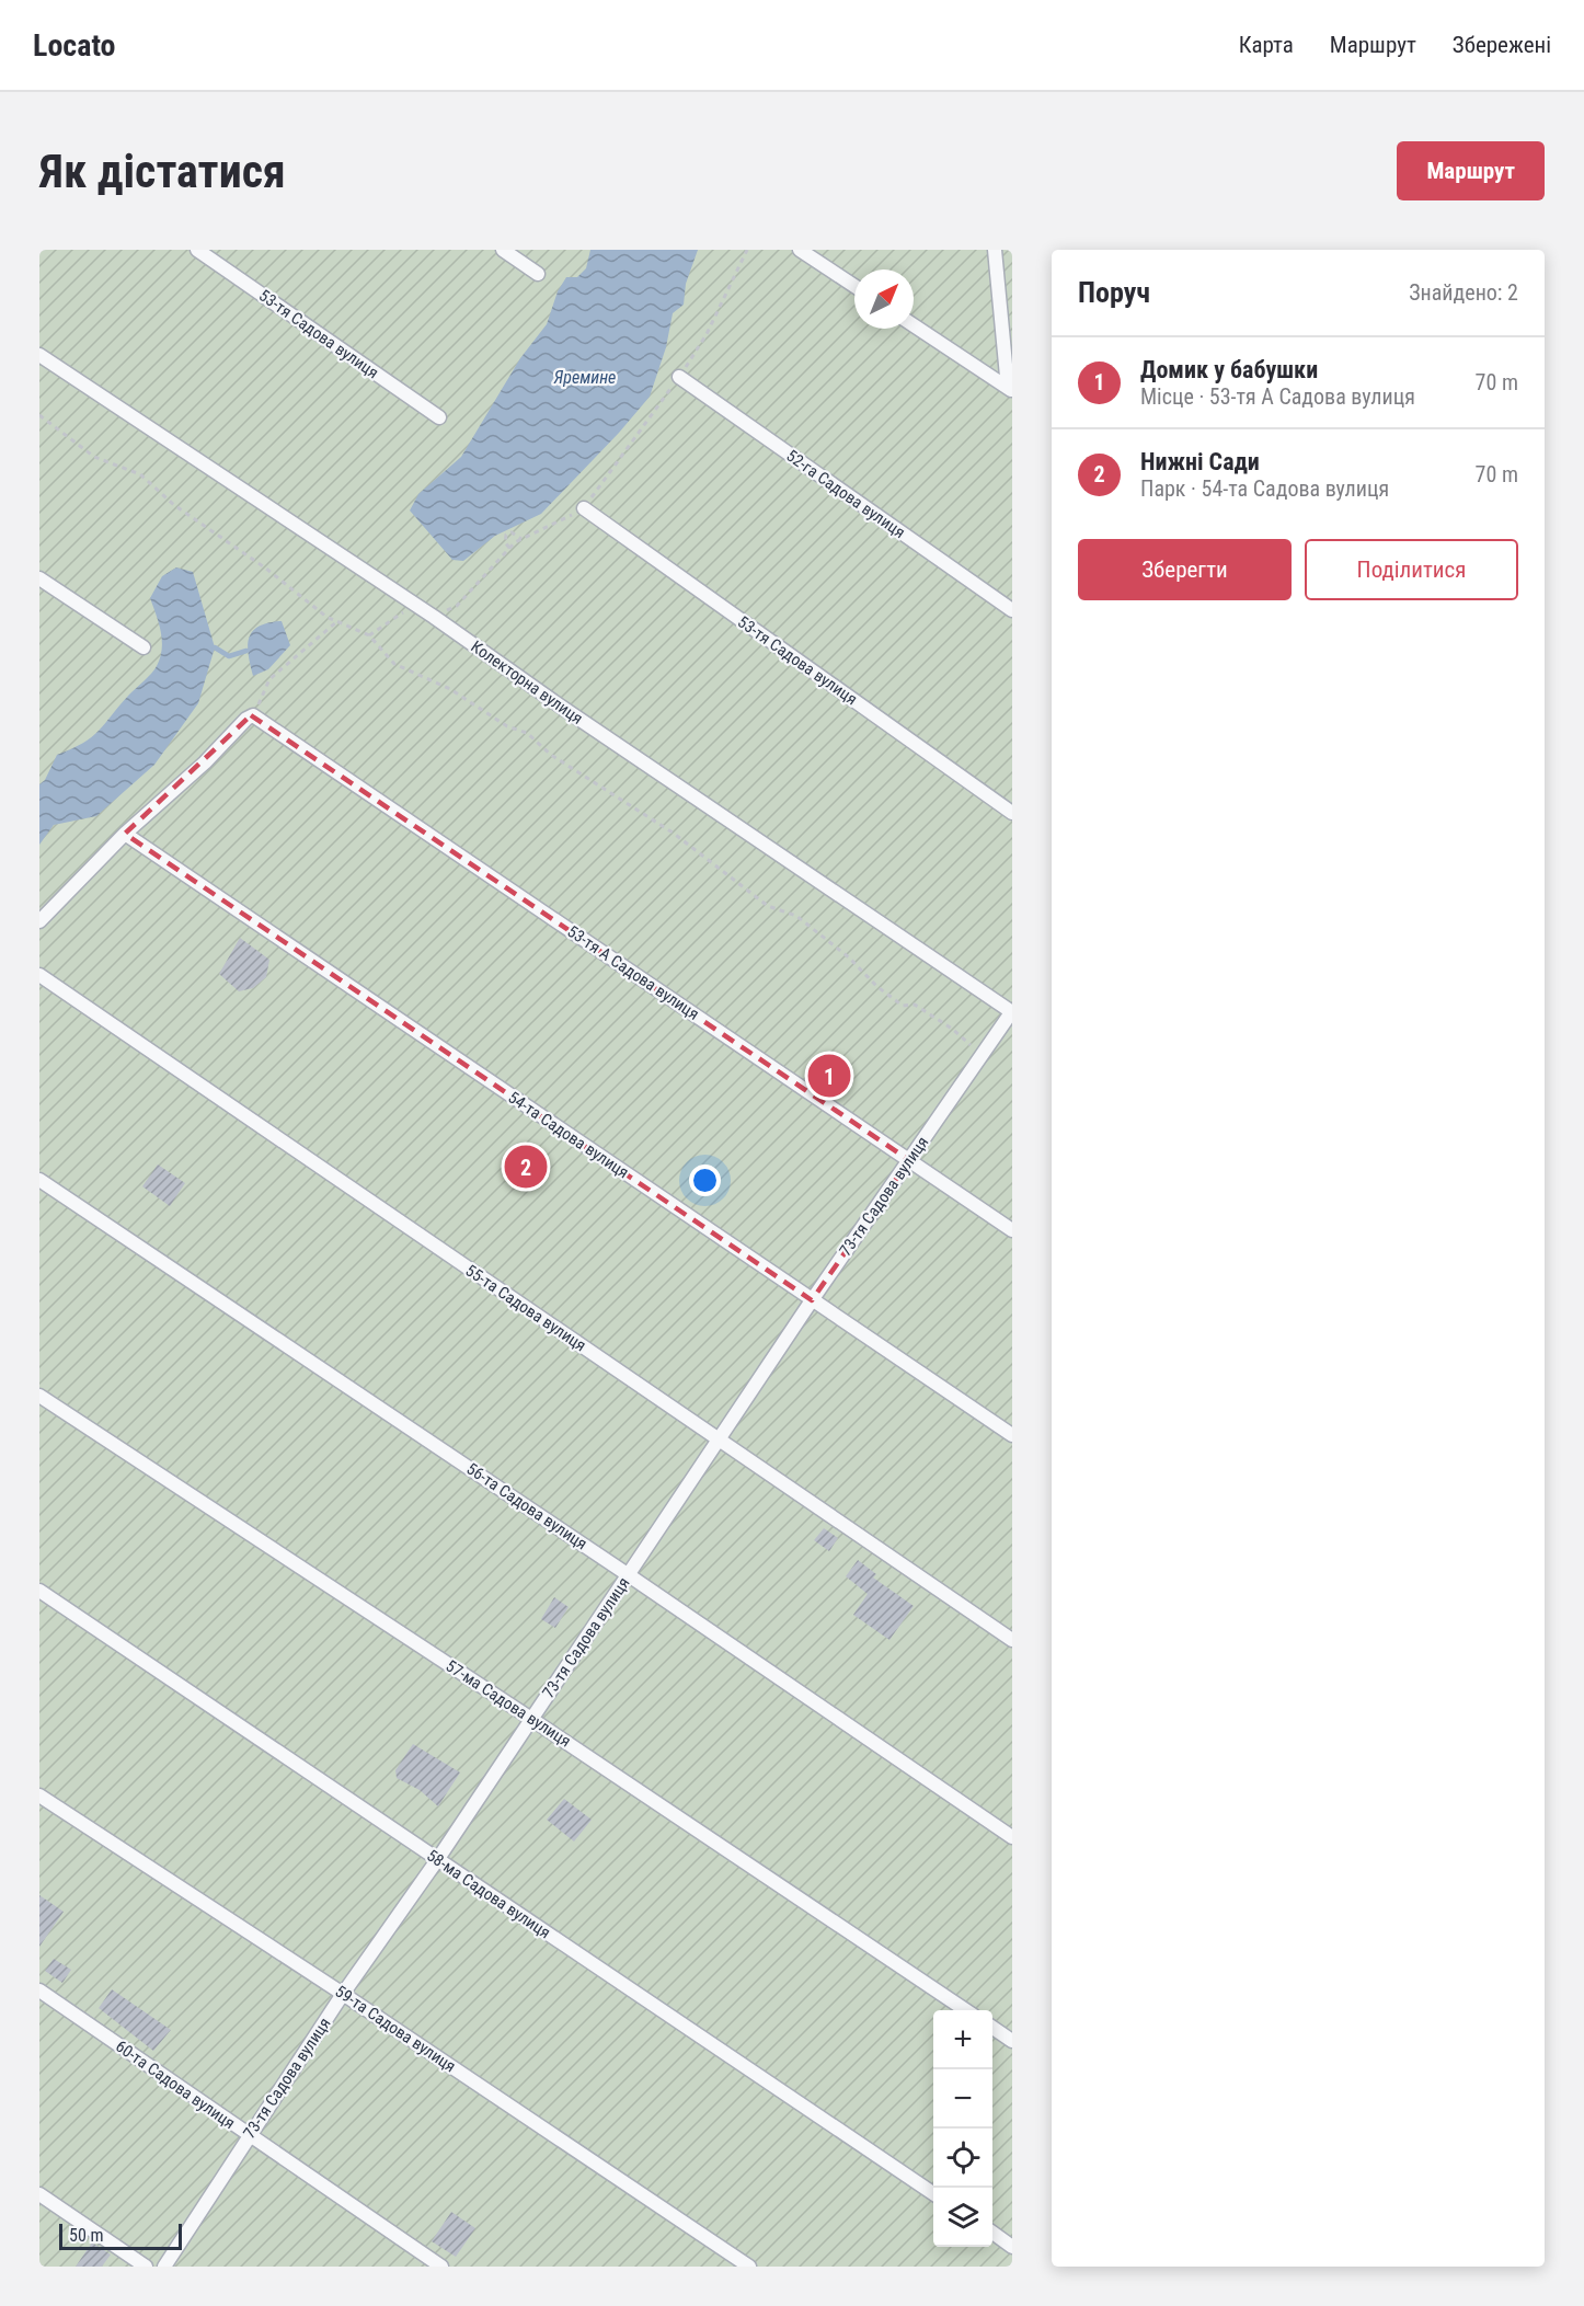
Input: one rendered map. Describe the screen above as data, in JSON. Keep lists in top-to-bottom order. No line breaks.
{"streets":{"street":["53-тя Садова вулиця","52-га Садова вулиця","Колекторна вулиця","53-тя А Садова вулиця","54-та Садова вулиця","73-тя Садова вулиця","55-та Садова вулиця","56-та Садова вулиця","57-ма Садова вулиця","58-ма Садова вулиця","59-та Садова вулиця","60-та Садова вулиця"]},"crossings":[["Колекторна вулиця","73-тя Садова вулиця"],["53-тя А Садова вулиця","73-тя Садова вулиця"],["54-та Садова вулиця","73-тя Садова вулиця"],["73-тя Садова вулиця","55-та Садова вулиця"],["73-тя Садова вулиця","56-та Садова вулиця"],["73-тя Садова вулиця","57-ма Садова вулиця"],["73-тя Садова вулиця","58-ма Садова вулиця"],["73-тя Садова вулиця","59-та Садова вулиця"],["73-тя Садова вулиця","60-та Садова вулиця"]],"water":["Яремине"],"scale_bar":"50 m","north":"top right","page":{"header":"Locato","nav":["Карта","Маршрут","Збережені"],"buttons":["Маршрут",["Зберегти","Поділитися"]],"title":"Як дістатися","heading":["Поруч","Знайдено: 2"],"list":[{"mark":"1","name":"Домик у бабушки","note":"Місце · 53-тя А Садова вулиця","value":"70 m"},{"mark":"2","name":"Нижні Сади","note":"Парк · 54-та Садова вулиця","value":"70 m"}],"pins":["1","2"],"map_buttons":["+","−"],"scale":"50 m"}}
